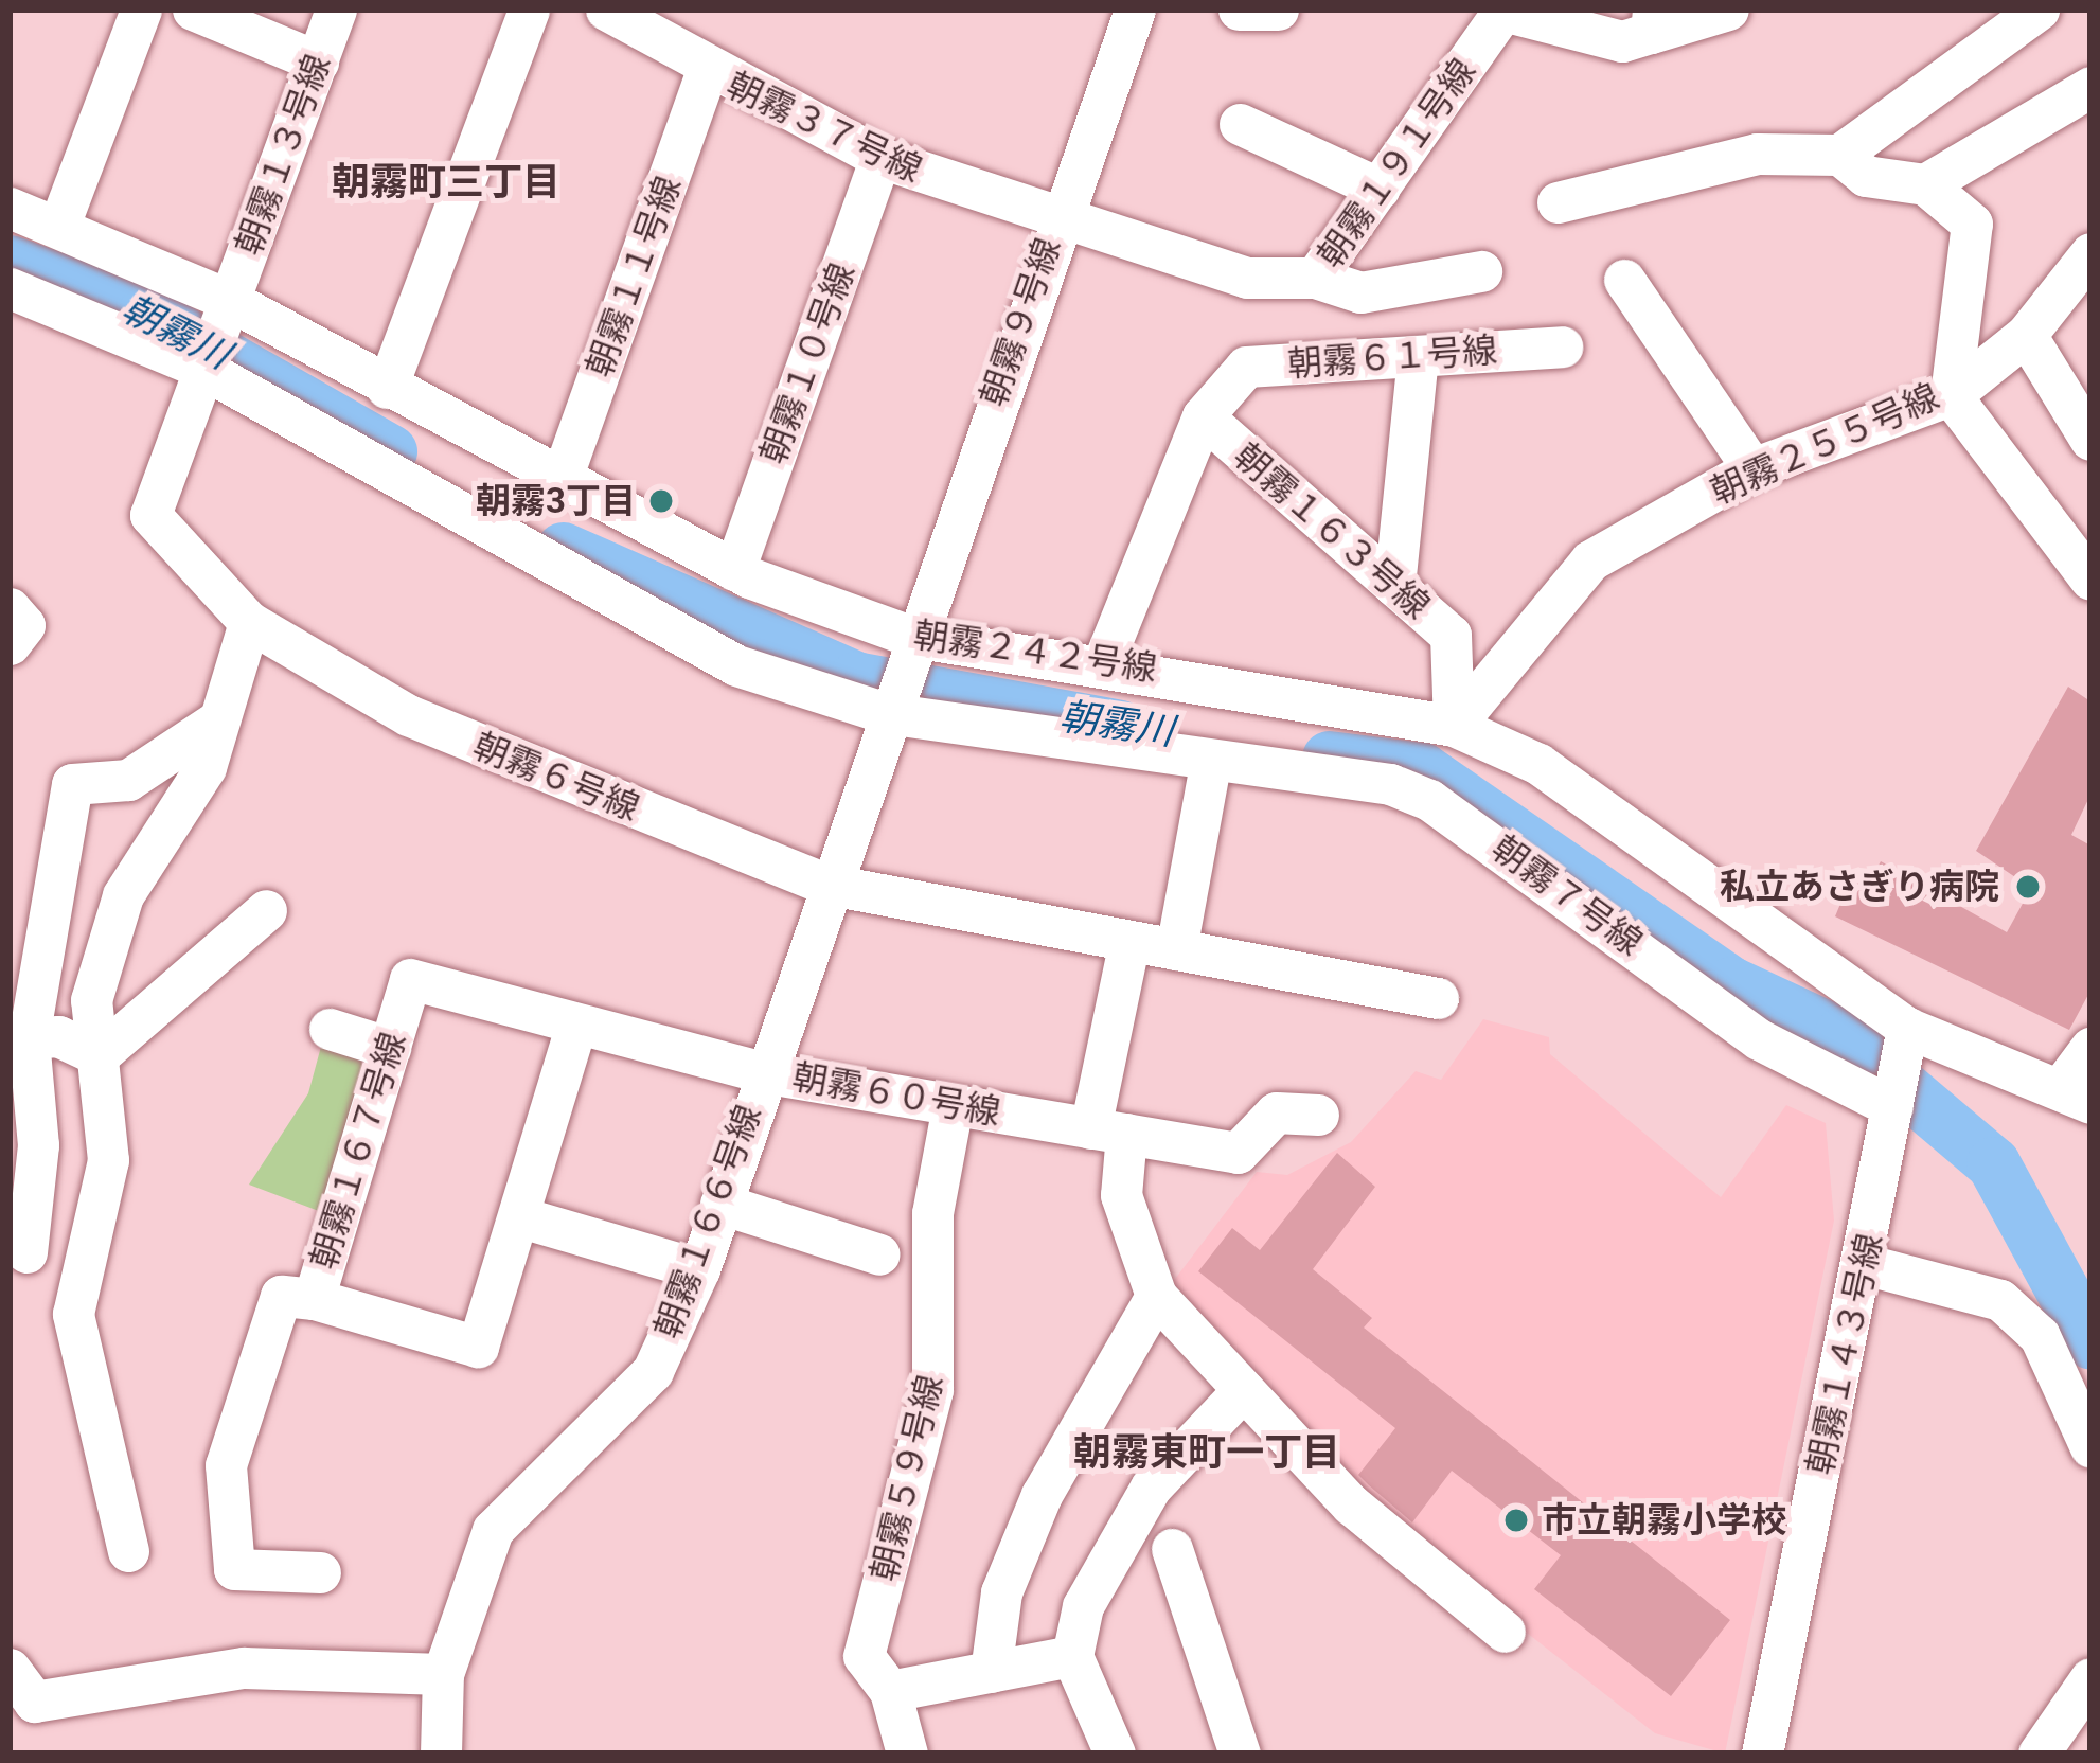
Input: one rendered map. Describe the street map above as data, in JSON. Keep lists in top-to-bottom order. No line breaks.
{"streets":{"street":["朝霧３７号線","朝霧１３号線","朝霧１９１号線","朝霧１１号線","朝霧９号線","朝霧６１号線","朝霧１０号線","朝霧２５５号線","朝霧１６３号線","朝霧２４２号線","朝霧６号線","朝霧７号線","朝霧６０号線","朝霧１６７号線","朝霧１６６号線","朝霧１４３号線","朝霧５９号線"]},"crossings":[["朝霧３７号線","朝霧１９１号線"],["朝霧３７号線","朝霧１１号線"],["朝霧３７号線","朝霧９号線"],["朝霧３７号線","朝霧１０号線"],["朝霧１３号線","朝霧２４２号線"],["朝霧１３号線","朝霧６号線"],["朝霧１９１号線","朝霧９号線"],["朝霧１１号線","朝霧２４２号線"],["朝霧９号線","朝霧２４２号線"],["朝霧９号線","朝霧７号線"],["朝霧９号線","朝霧６０号線"],["朝霧６１号線","朝霧１６３号線"],["朝霧６１号線","朝霧２４２号線"],["朝霧１０号線","朝霧２４２号線"],["朝霧２５５号線","朝霧１６３号線"],["朝霧２５５号線","朝霧２４２号線"],["朝霧１６３号線","朝霧２４２号線"],["朝霧２４２号線","朝霧６号線"],["朝霧２４２号線","朝霧７号線"],["朝霧２４２号線","朝霧６０号線"],["朝霧２４２号線","朝霧１４３号線"],["朝霧６号線","朝霧６０号線"],["朝霧７号線","朝霧６０号線"],["朝霧７号線","朝霧１４３号線"],["朝霧６０号線","朝霧１６７号線"],["朝霧６０号線","朝霧１６６号線"],["朝霧６０号線","朝霧５９号線"],["朝霧１６７号線","朝霧１６６号線"]],"districts":["朝霧町三丁目","朝霧東町一丁目"],"water":["朝霧川"],"places":["朝霧3丁目","私立あさぎり病院","市立朝霧小学校"]}
